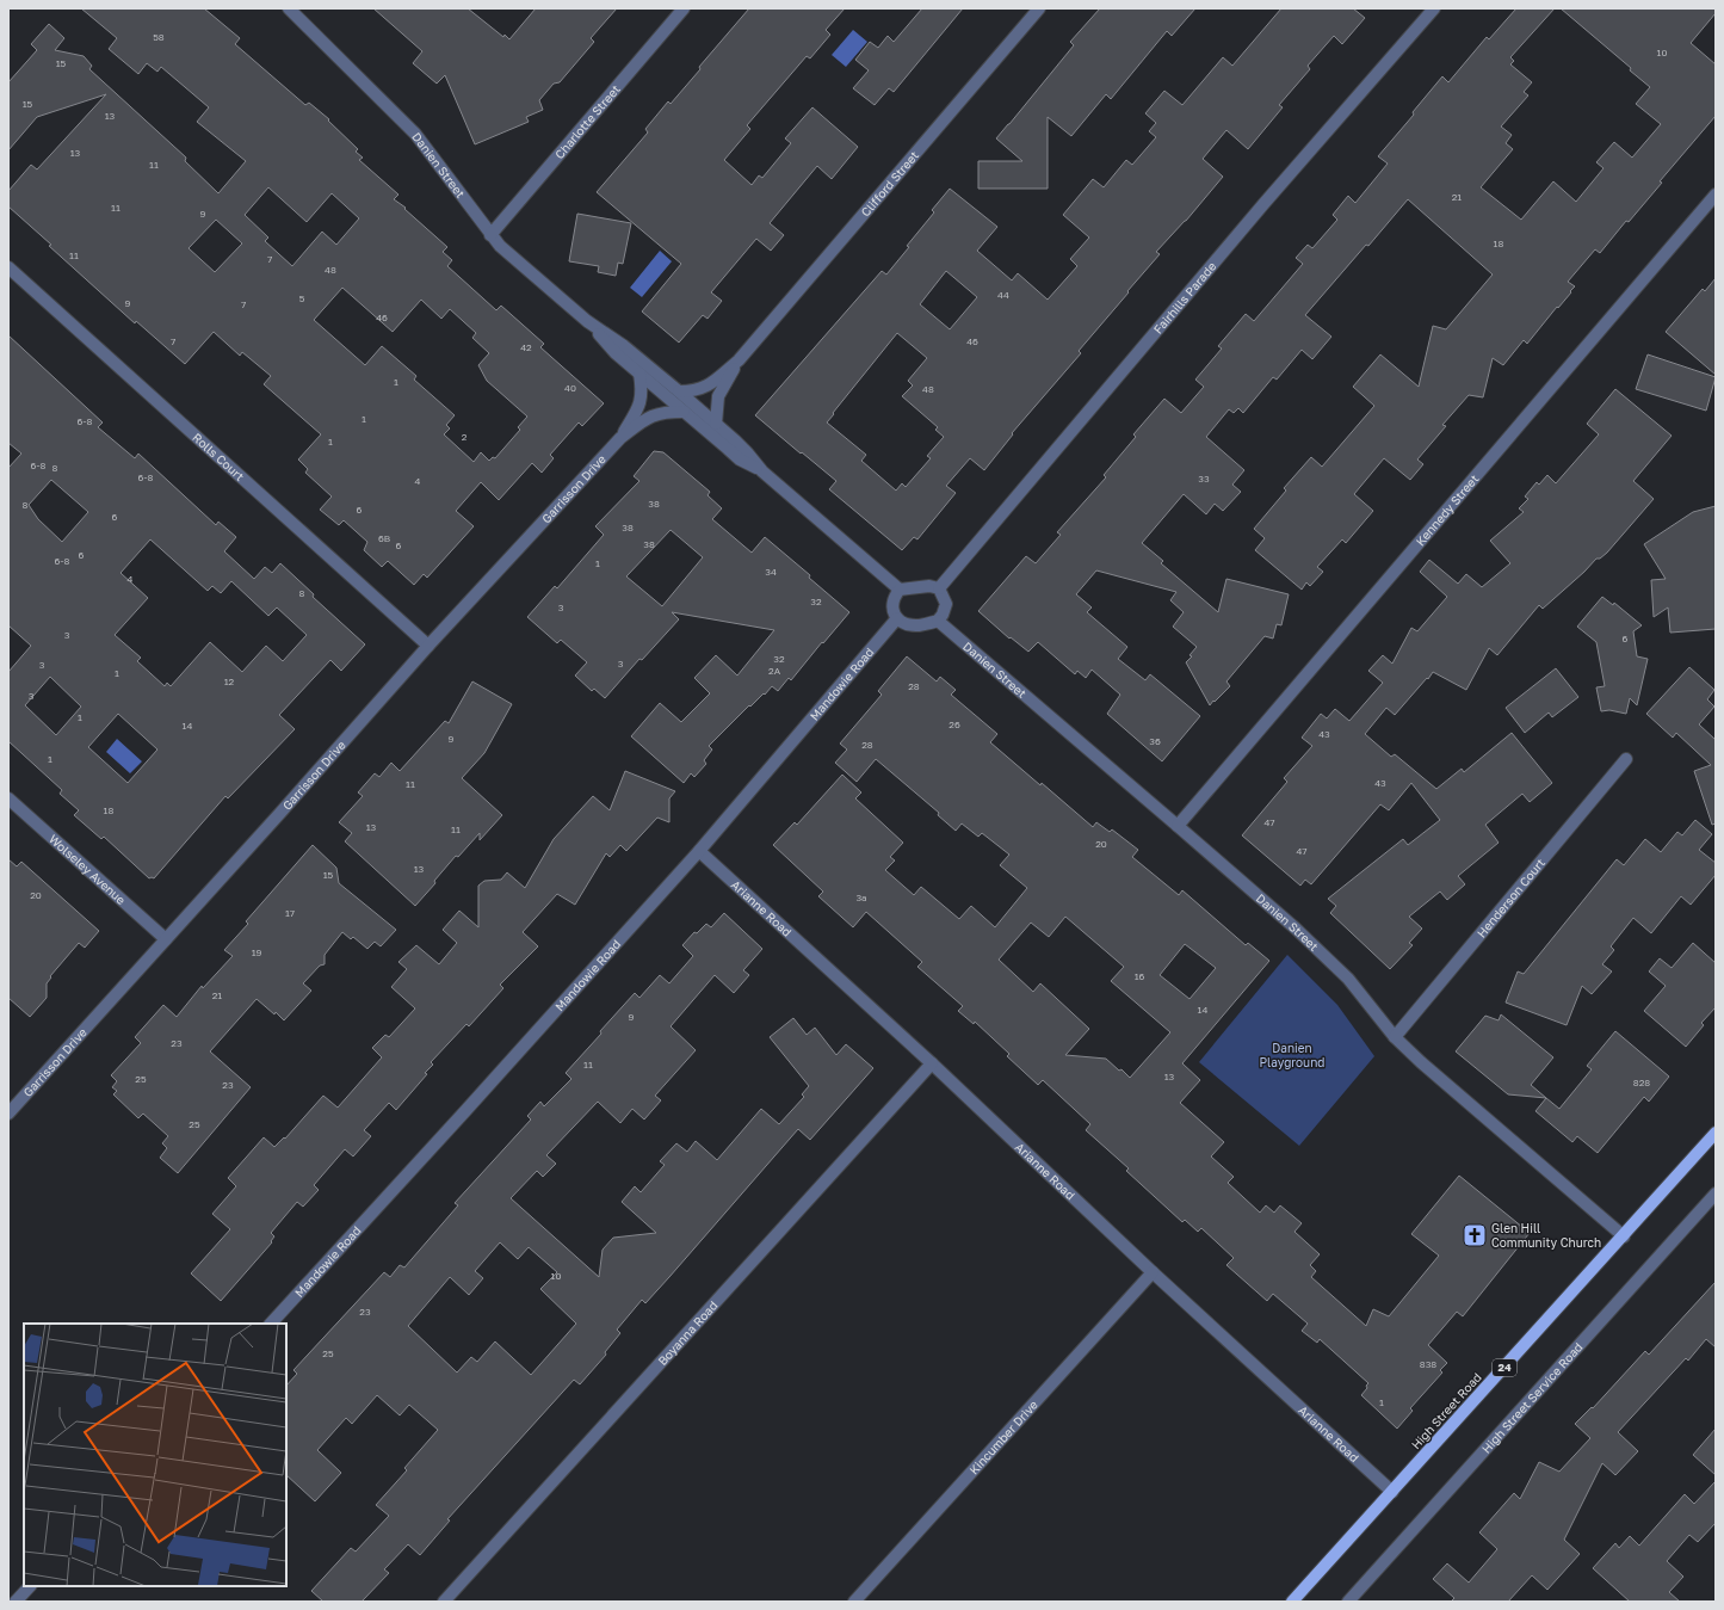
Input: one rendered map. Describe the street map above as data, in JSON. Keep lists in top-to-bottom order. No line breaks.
{"streets":{"main road":["24","High Street Road"],"street":["Charlotte Street","Danien Street","Clifford Street","Fairhills Parade","Rolls Court","Garrisson Drive","Kennedy Street","Mandowie Road","Wolseley Avenue","Henderson Court","Arianne Road","Boyanna Road","High Street Service Road","Kincumber Drive"]},"crossings":[["Charlotte Street","Danien Street"],["Danien Street","Clifford Street"],["Danien Street","Fairhills Parade"],["Danien Street","Garrisson Drive"],["Danien Street","Kennedy Street"],["Danien Street","Mandowie Road"],["Danien Street","Henderson Court"],["Danien Street","High Street Road"],["Fairhills Parade","Mandowie Road"],["Rolls Court","Garrisson Drive"],["Garrisson Drive","Wolseley Avenue"],["Mandowie Road","Arianne Road"],["Arianne Road","Boyanna Road"],["Arianne Road","High Street Road"],["Arianne Road","Kincumber Drive"]],"parks":["Danien Playground"],"places":{"church":["Glen Hill Community Church"]},"house_numbers":["58","10","15","15","13","13","11","21","11","9","18","11","7","48","44","5","9","7","46","7","46","42","1","40","48","1","6-8","2","1","6-8","8","6-8","33","4","38","8","6","6","38","6B","38","6","6","6-8","1","34","4","8","32","3","3","6","32","3","3","2A","1","12","28","3","1","26","14","43","9","36","28","1","43","11","18","47","13","11","20","47","13","15","20","3a","17","19","16","21","14","9","23","11","13","25","828","23","25","10","23","25","838","1"]}
